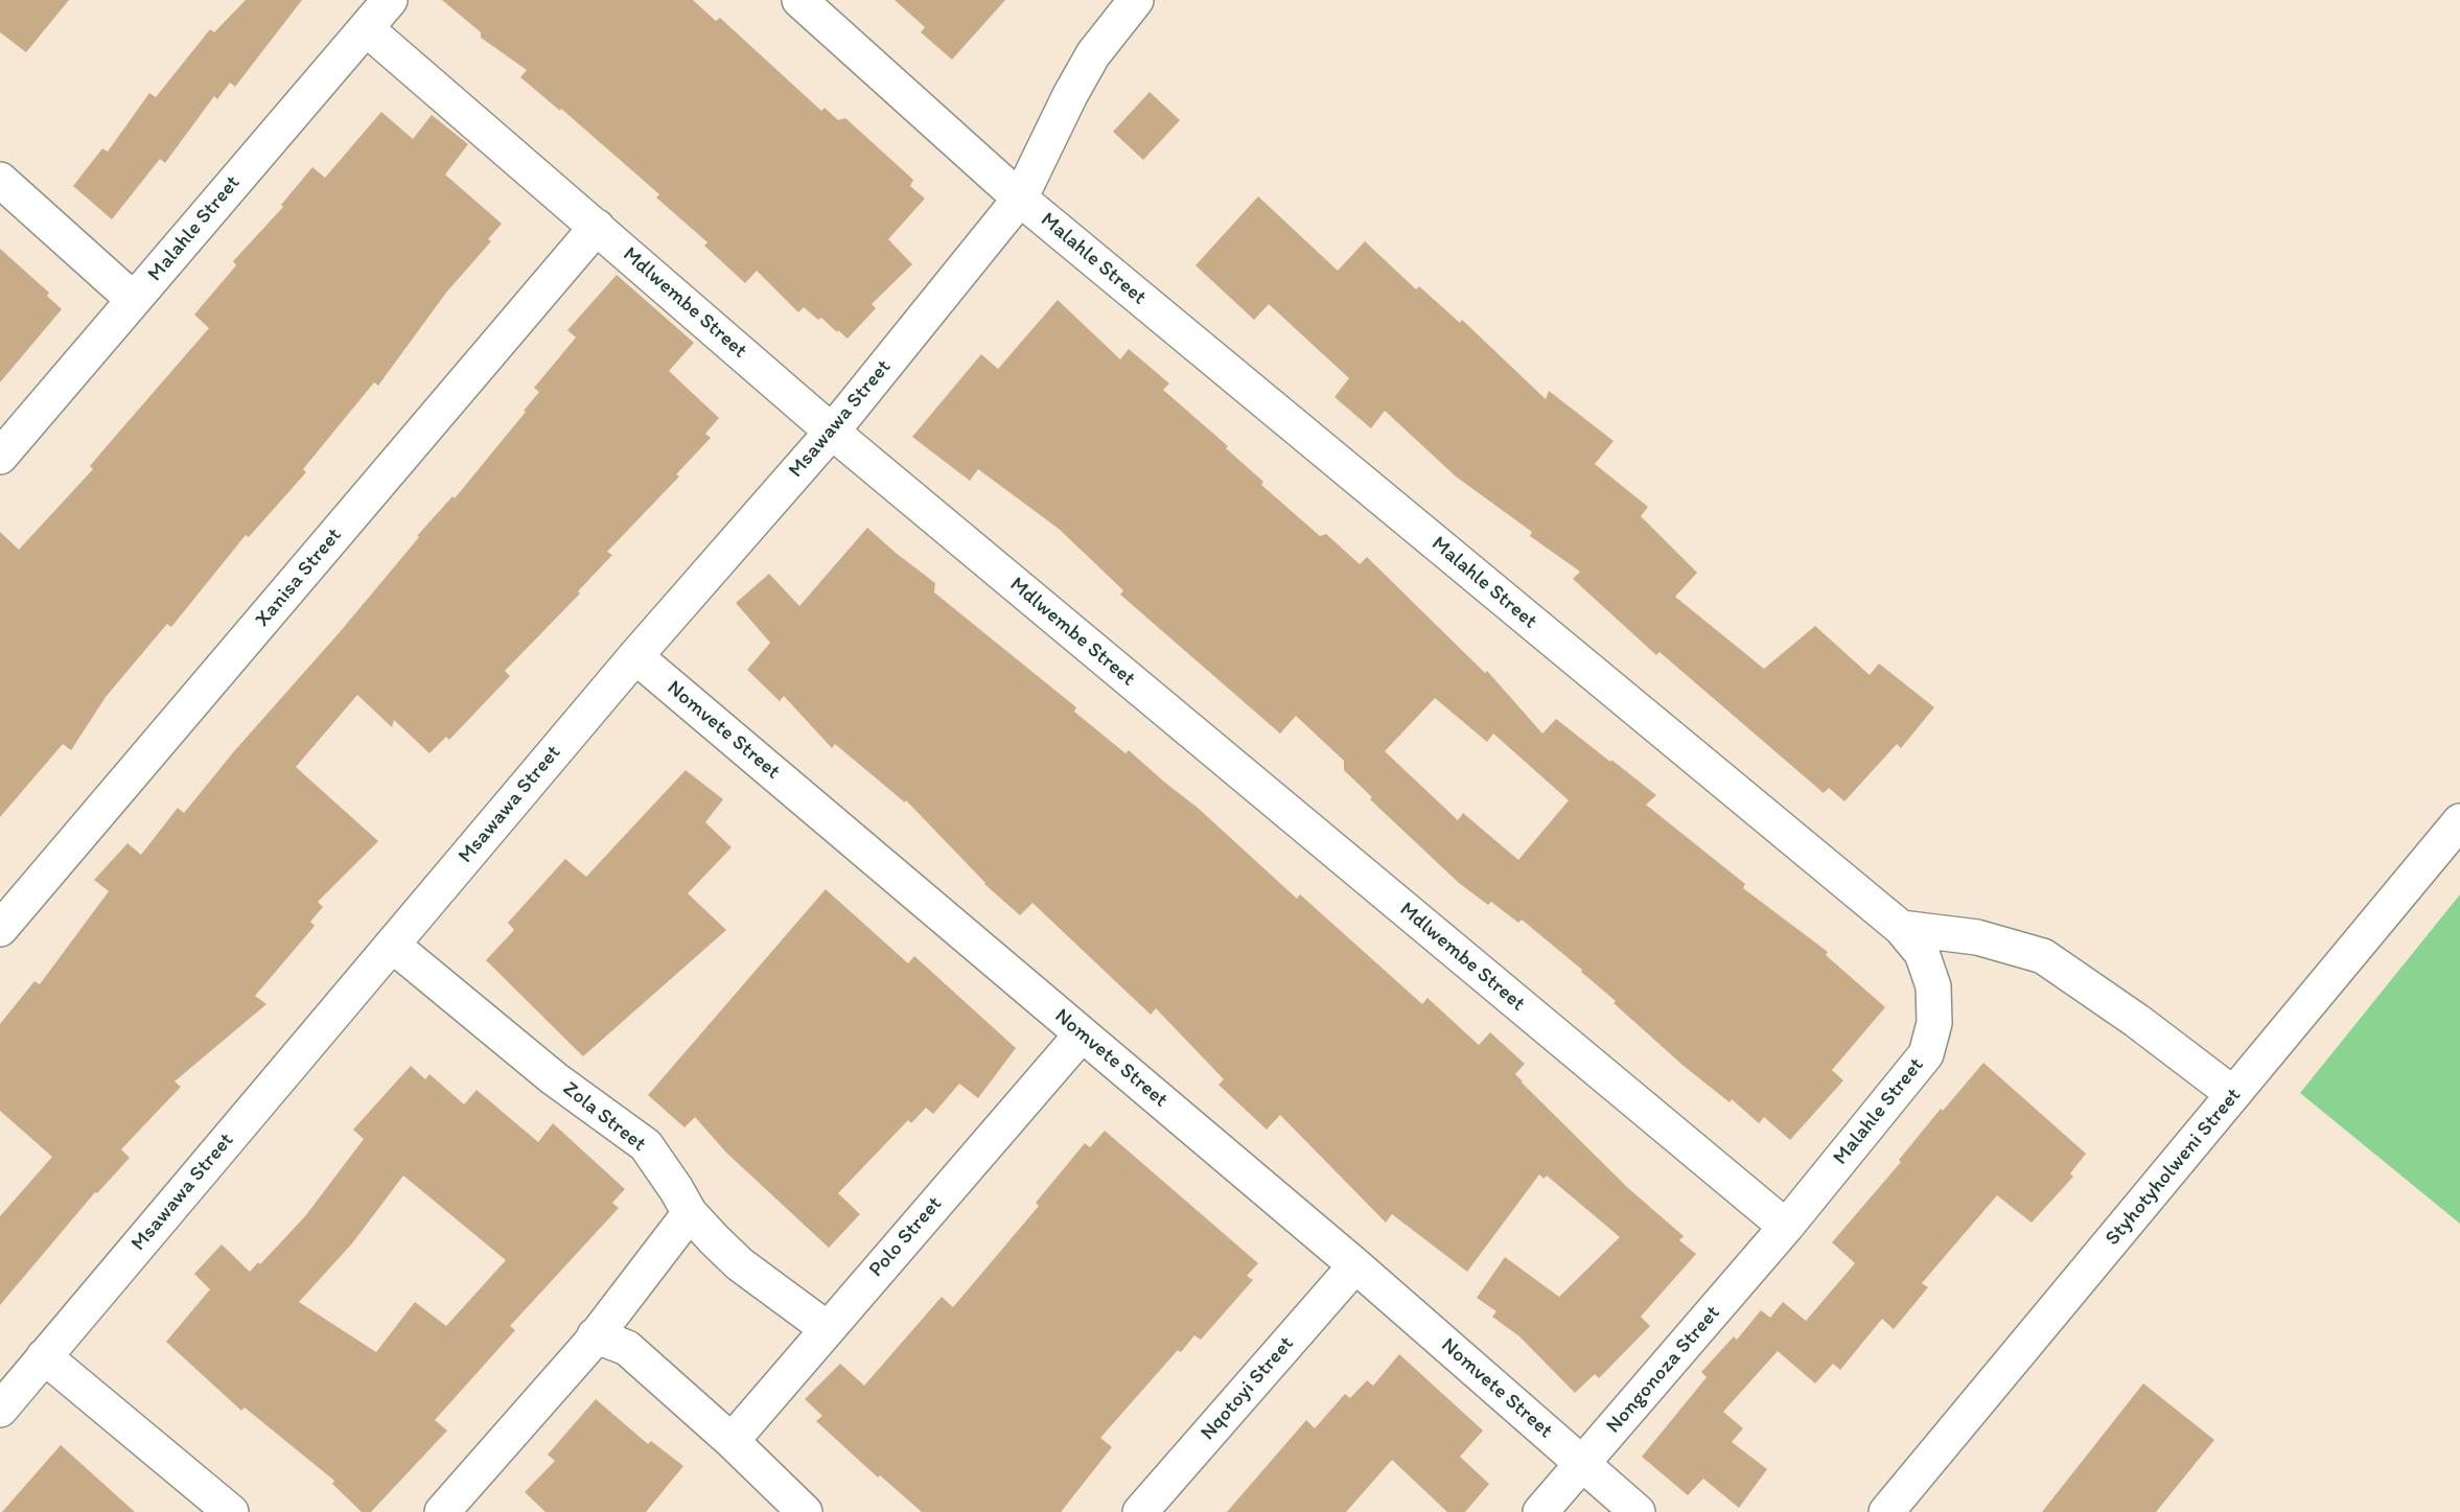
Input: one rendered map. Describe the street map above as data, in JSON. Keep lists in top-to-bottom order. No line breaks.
{"streets":{"street":["Malahle Street","Mdlwembe Street","Msawawa Street","Xanisa Street","Nomvete Street","Zola Street","Styhotyholweni Street","Polo Street","Nongonoza Street","Nqotoyi Street"]},"crossings":[["Malahle Street","Mdlwembe Street"],["Malahle Street","Msawawa Street"],["Malahle Street","Nongonoza Street"],["Mdlwembe Street","Msawawa Street"],["Mdlwembe Street","Xanisa Street"],["Mdlwembe Street","Nongonoza Street"],["Msawawa Street","Nomvete Street"],["Msawawa Street","Zola Street"],["Nomvete Street","Polo Street"],["Nomvete Street","Nongonoza Street"],["Nomvete Street","Nqotoyi Street"],["Zola Street","Polo Street"]]}
